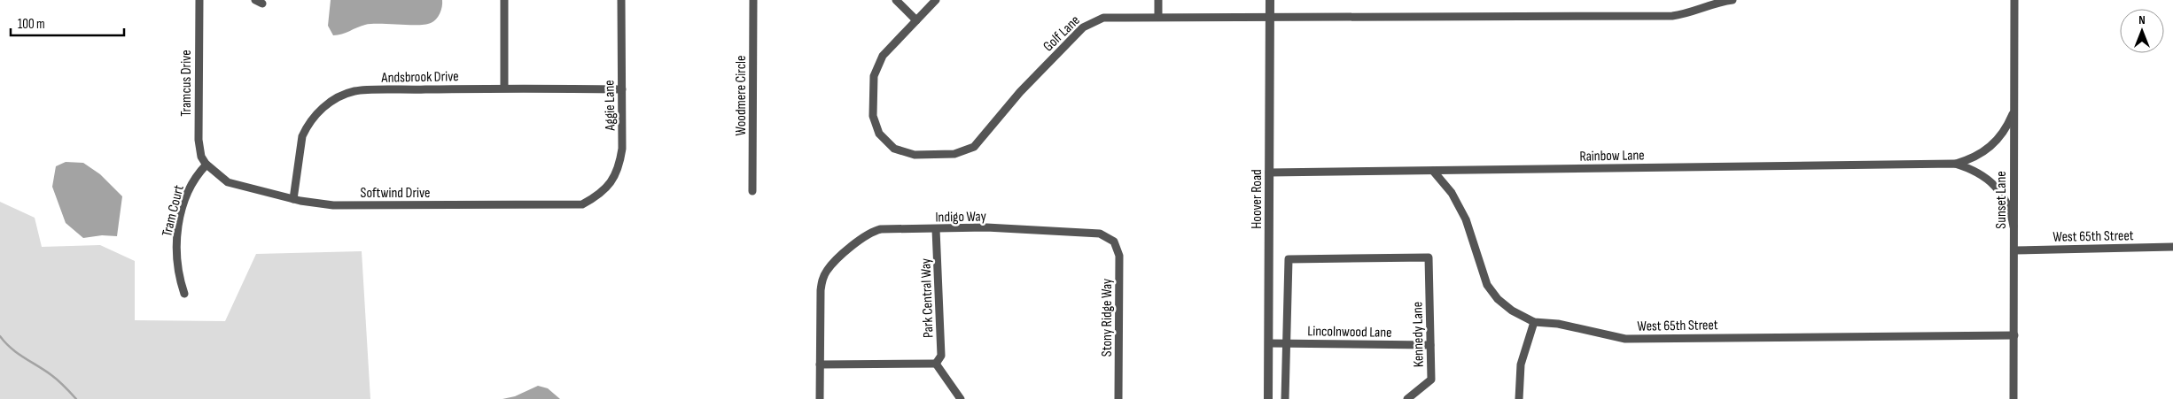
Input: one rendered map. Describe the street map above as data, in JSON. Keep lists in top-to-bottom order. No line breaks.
{"streets":{"street":["Golf Lane","Andsbrook Drive","Tramcus Drive","Woodmere Circle","Aggie Lane","Rainbow Lane","Softwind Drive","Hoover Road","Sunset Lane","Tram Court","Indigo Way","West 65th Street","Park Central Way","Stony Ridge Way","Lincolnwood Lane","Kennedy Lane"]},"crossings":[["Golf Lane","Hoover Road"],["Andsbrook Drive","Aggie Lane"],["Andsbrook Drive","Softwind Drive"],["Tramcus Drive","Softwind Drive"],["Tramcus Drive","Tram Court"],["Aggie Lane","Softwind Drive"],["Rainbow Lane","Hoover Road"],["Rainbow Lane","Sunset Lane"],["Rainbow Lane","West 65th Street"],["Softwind Drive","Tram Court"],["Hoover Road","Lincolnwood Lane"],["Sunset Lane","West 65th Street"],["Indigo Way","Park Central Way"],["Indigo Way","Stony Ridge Way"],["Lincolnwood Lane","Kennedy Lane"]],"scale_bar":"100 m","north":"top"}
